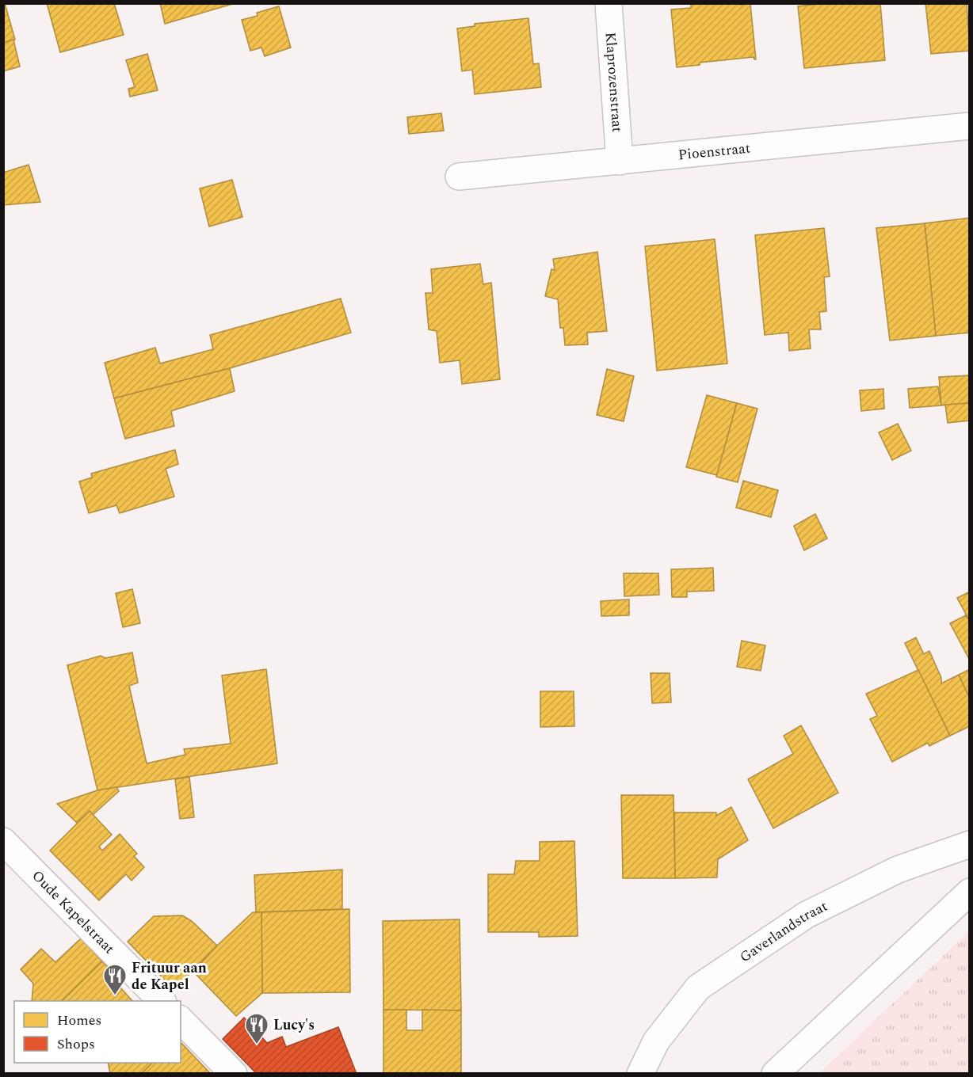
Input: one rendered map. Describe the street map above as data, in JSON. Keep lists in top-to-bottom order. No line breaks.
{"streets":{"street":["Klaprozenstraat","Pioenstraat","Oude Kapelstraat","Gaverlandstraat"]},"crossings":[["Klaprozenstraat","Pioenstraat"]],"places":{"restaurant":["Frituur aan de Kapel","Lucy's"]},"legend":["Homes","Shops"]}
